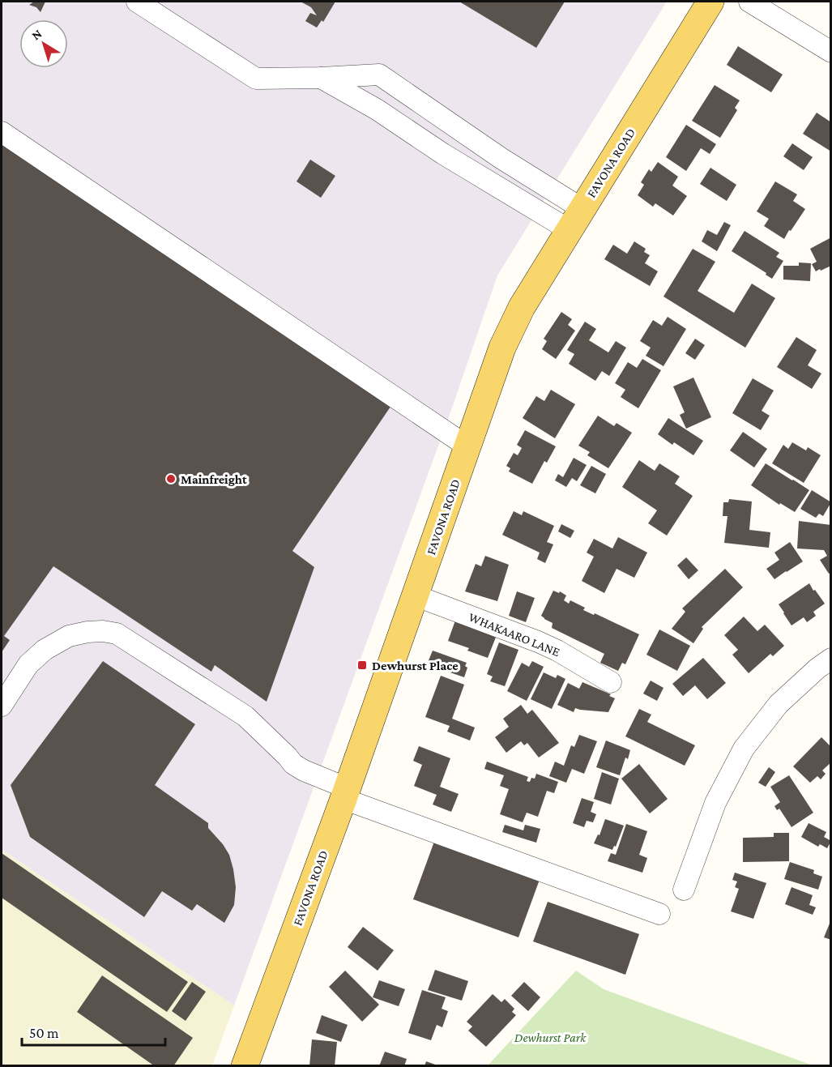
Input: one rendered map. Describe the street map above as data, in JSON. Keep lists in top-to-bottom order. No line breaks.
{"streets":{"main road":["FAVONA ROAD"],"street":["WHAKAARO LANE"]},"crossings":[["FAVONA ROAD","WHAKAARO LANE"]],"parks":["Dewhurst Park"],"places":{"other":["Mainfreight"],"transit":["Dewhurst Place"]},"scale_bar":"50 m","north":"top left"}
